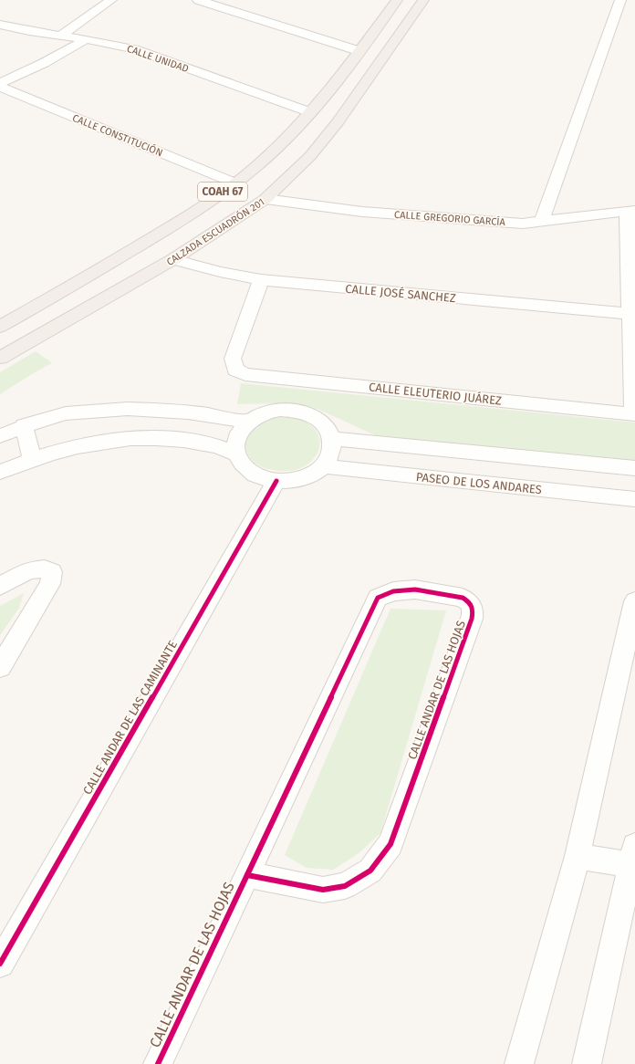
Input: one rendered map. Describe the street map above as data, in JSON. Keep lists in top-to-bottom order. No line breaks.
{"streets":{"main road":["COAH 67","CALZADA ESCUADRÓN 201"],"street":["CALLE UNIDAD","CALLE CONSTITUCIÓN","CALLE GREGORIO GARCÍA","CALLE JOSÉ SANCHEZ","CALLE ELEUTERIO JUÁREZ","PASEO DE LOS ANDARES","CALLE ANDAR DE LAS HOJAS","CALLE ANDAR DE LAS CAMINANTE"]},"crossings":[["CALLE UNIDAD","COAH 67"],["CALLE CONSTITUCIÓN","COAH 67"],["CALLE GREGORIO GARCÍA","CALZADA ESCUADRÓN 201"],["CALZADA ESCUADRÓN 201","CALLE JOSÉ SANCHEZ"],["CALLE JOSÉ SANCHEZ","CALLE ELEUTERIO JUÁREZ"],["PASEO DE LOS ANDARES","CALLE ANDAR DE LAS CAMINANTE"]]}
